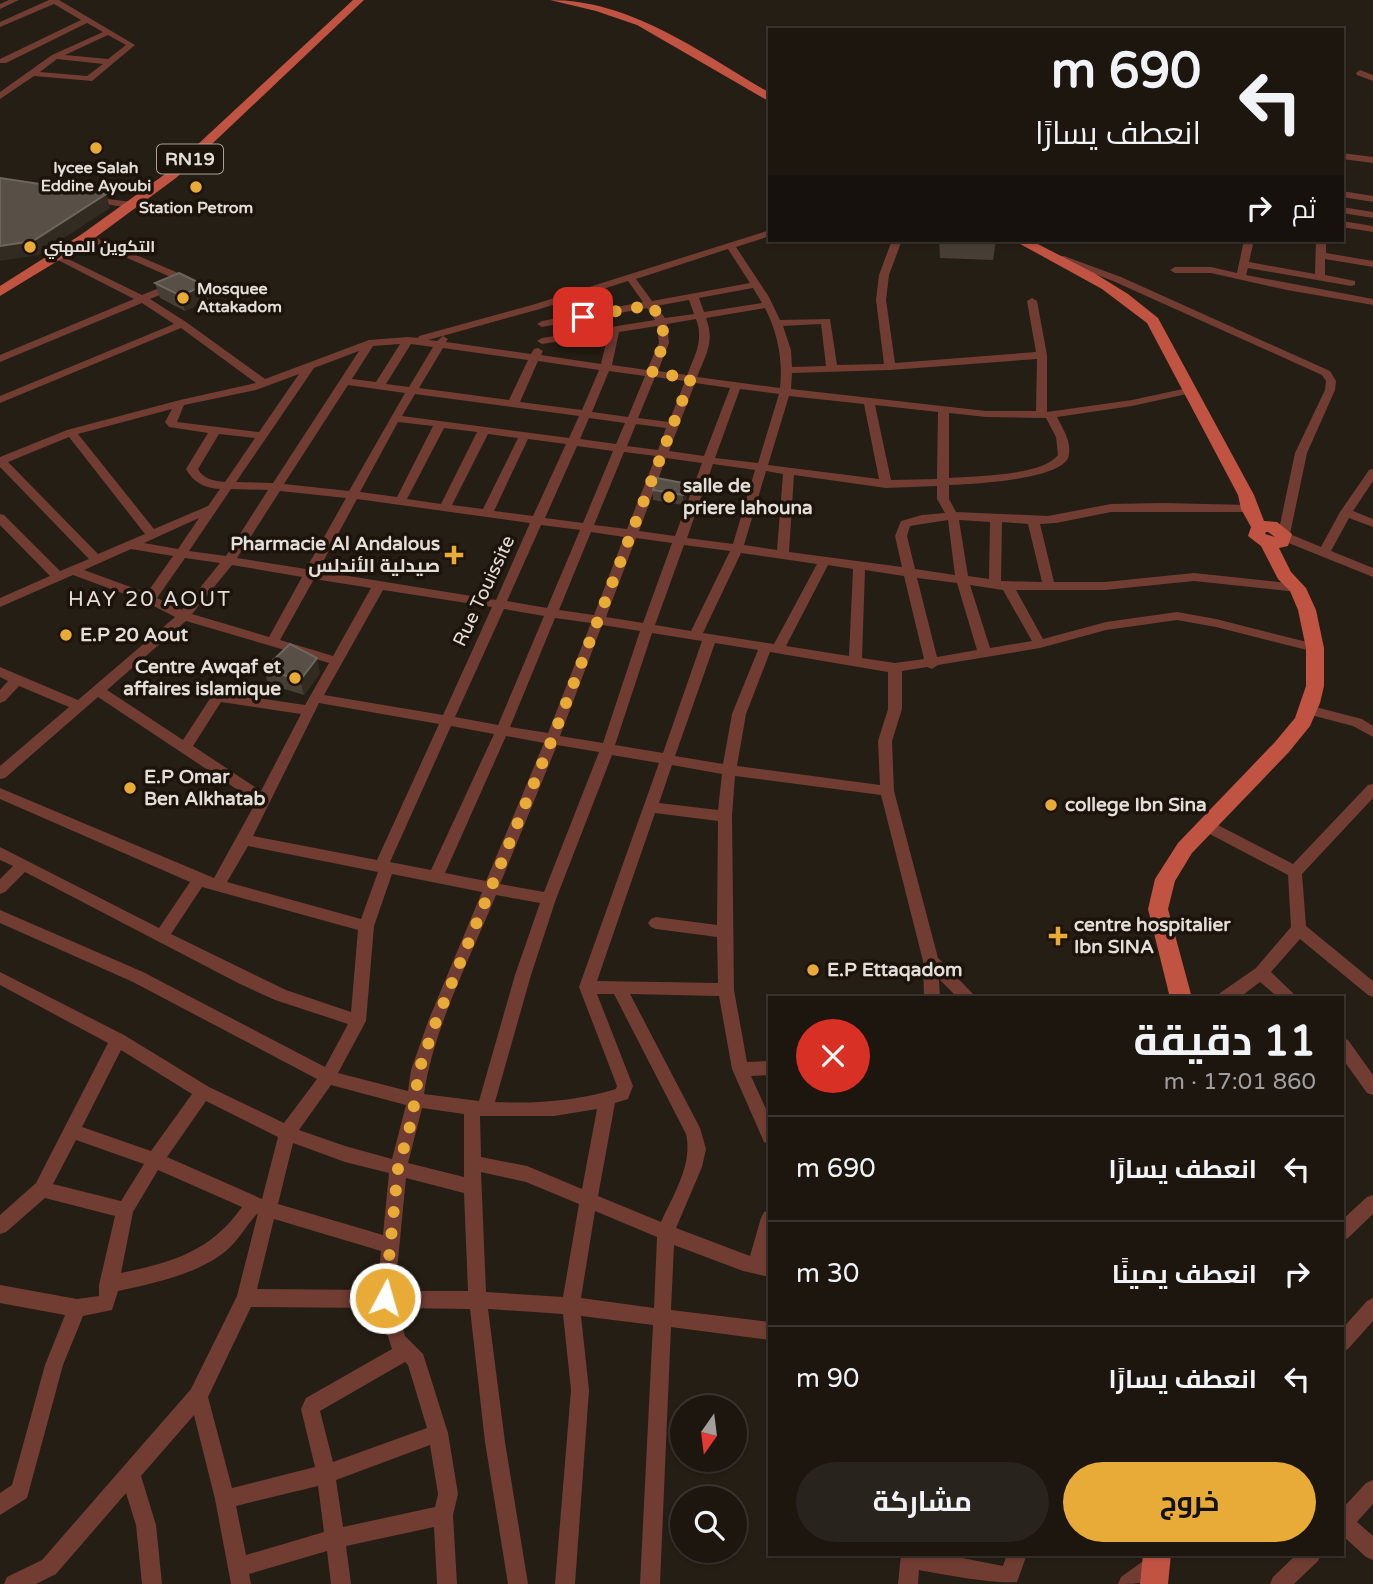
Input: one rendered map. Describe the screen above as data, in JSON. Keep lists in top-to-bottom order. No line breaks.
{"streets":{"main road":["RN19"],"street":["Rue Touissite"]},"districts":["HAY 20 AOUT"],"places":{"other":["lycee Salah Eddine Ayoubi","Station Petrom","التكوين المهني","Mosquee Attakadom","salle de priere lahouna","E.P 20 Aout","Centre Awqaf et affaires islamique","E.P Omar Ben Alkhatab","college Ibn Sina","E.P Ettaqadom"],"health":["Pharmacie Al Andalous صيدلية الأندلس","centre hospitalier Ibn SINA"]},"north":"bottom","page":{"turn":["690 m","انعطف يسارًا"],"then":"ثم","heading":["11 دقيقة","860 m · 17:01"],"list":[{"name":"انعطف يسارًا","value":"690 m"},{"name":"انعطف يمينًا","value":"30 m"},{"name":"انعطف يسارًا","value":"90 m"}],"buttons":["خروج","مشاركة"]}}
